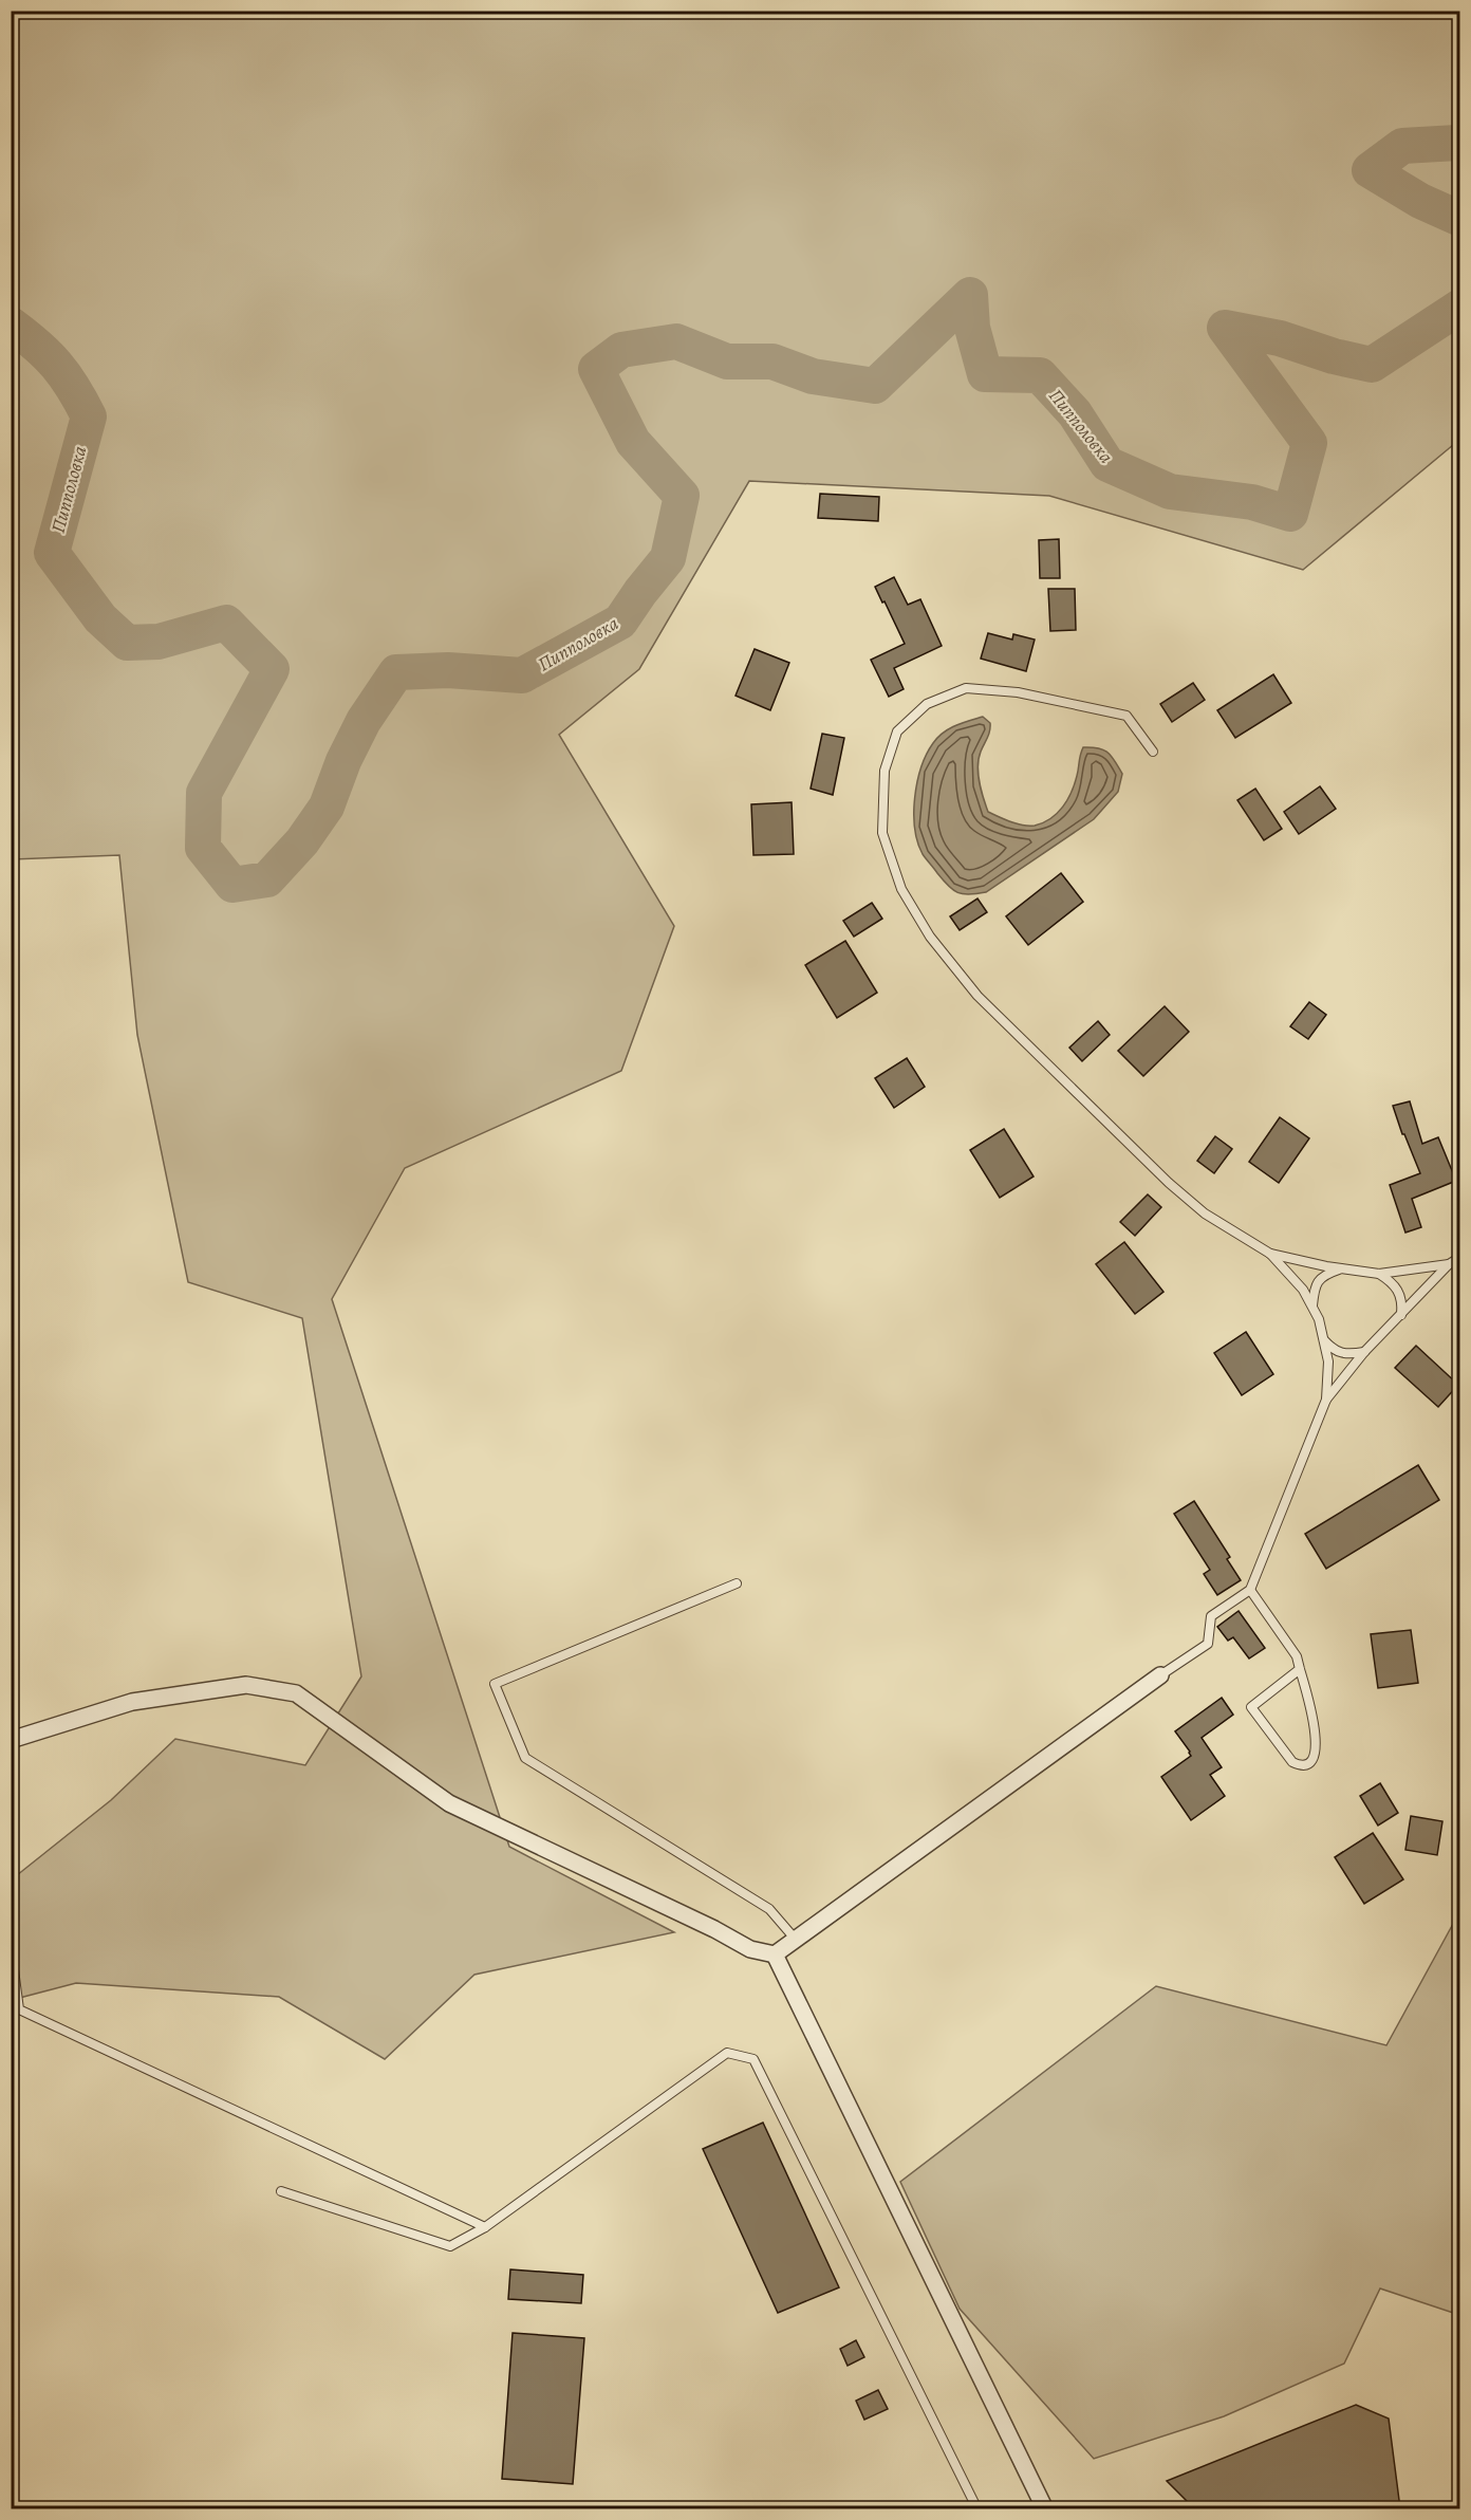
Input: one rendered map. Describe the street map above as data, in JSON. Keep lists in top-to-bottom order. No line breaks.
{"water":["Пипполовка"]}
